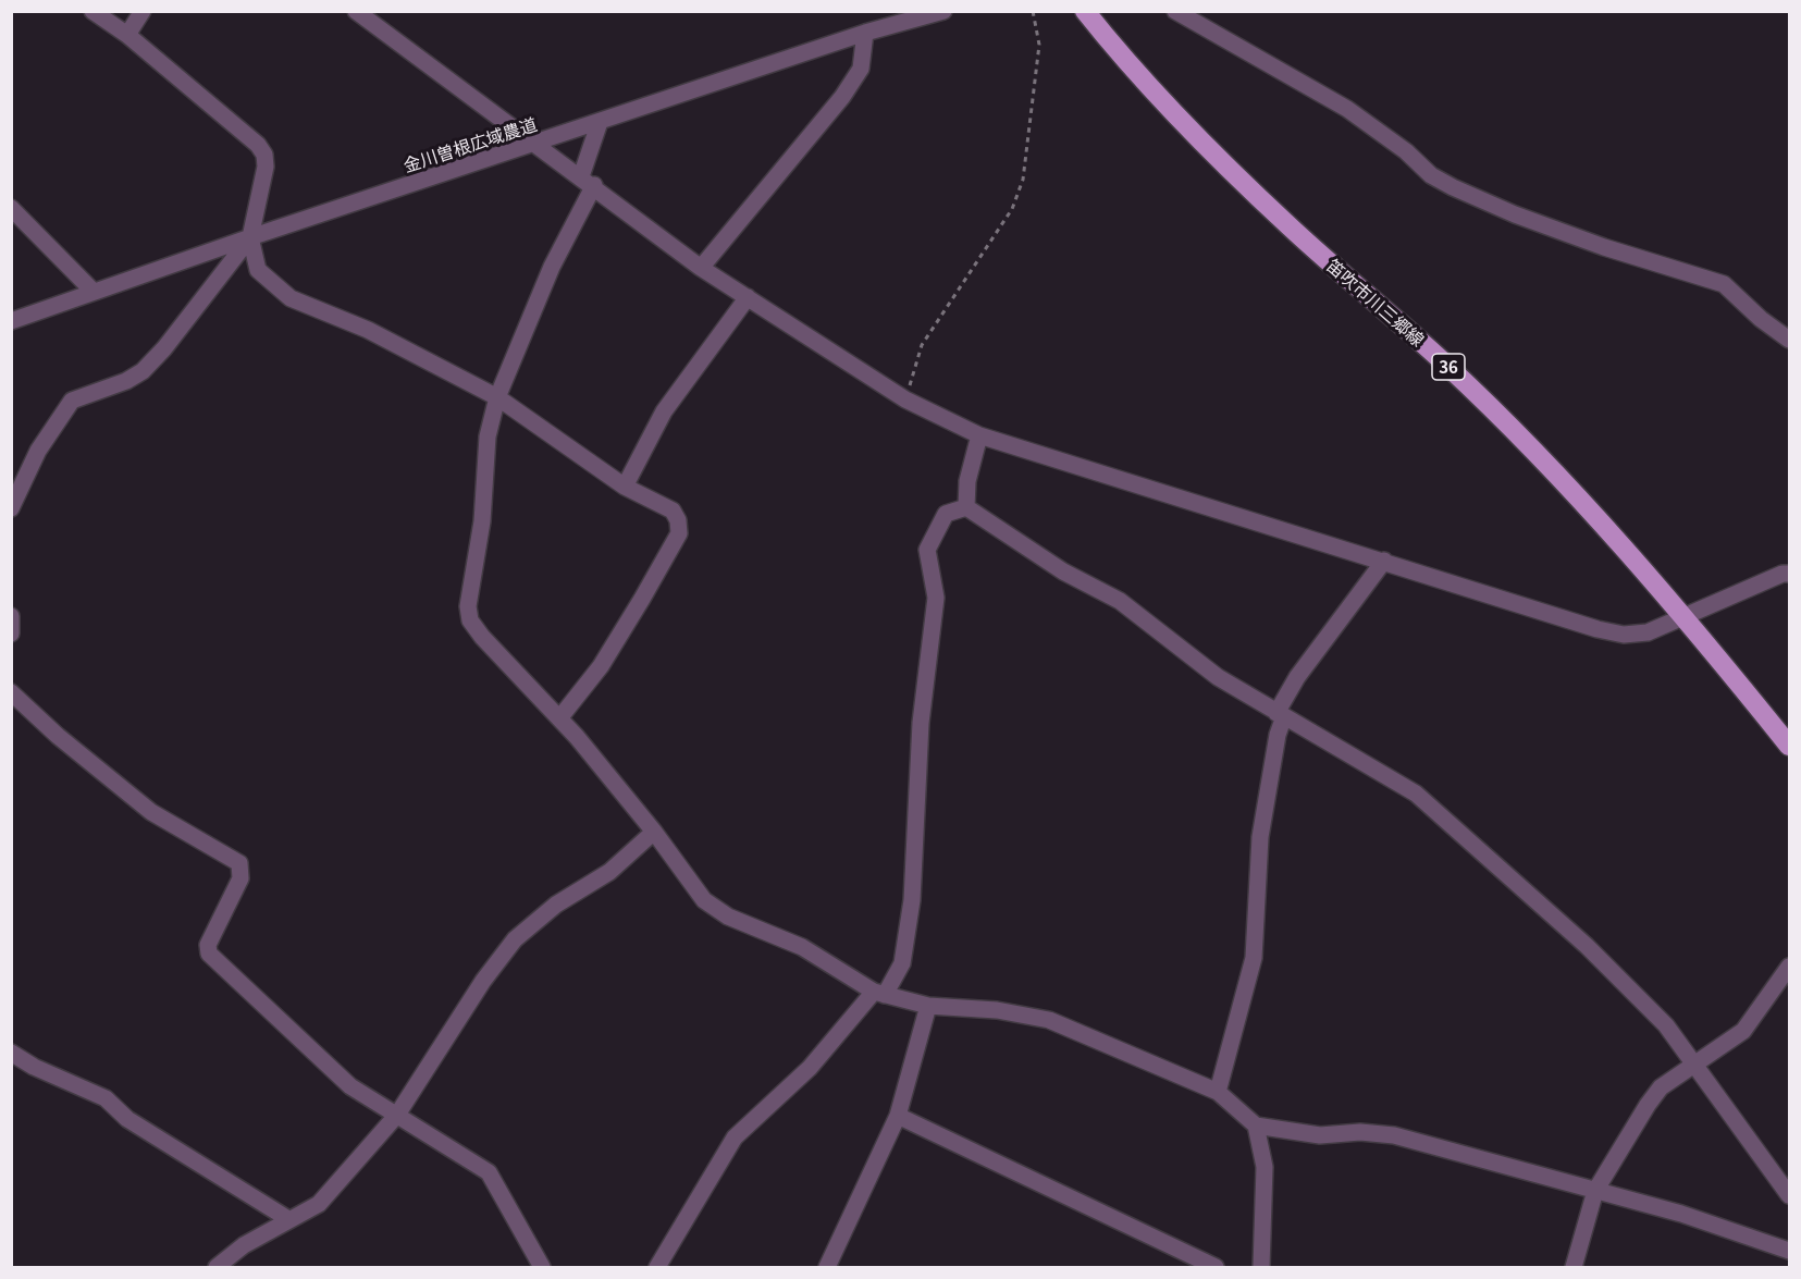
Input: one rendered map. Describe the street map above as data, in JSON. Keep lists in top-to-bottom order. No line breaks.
{"streets":{"main road":["笛吹市川三郷線","36"],"street":["金川曽根広域農道"]}}
